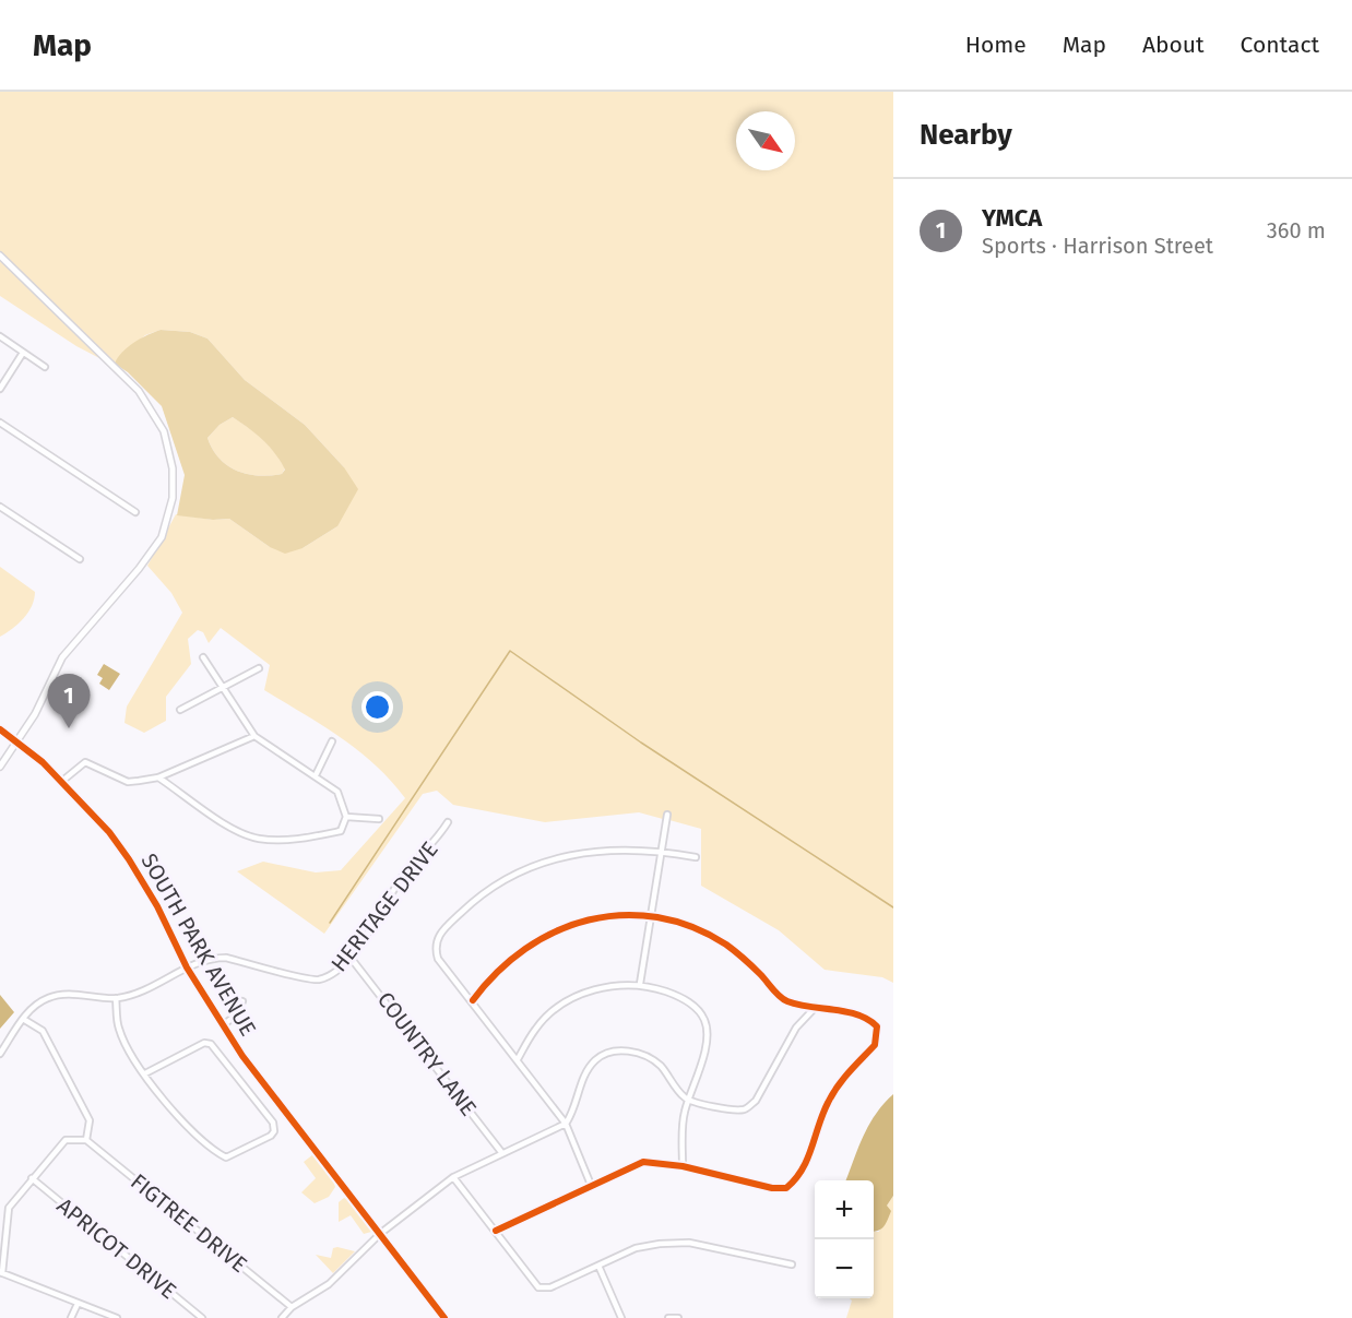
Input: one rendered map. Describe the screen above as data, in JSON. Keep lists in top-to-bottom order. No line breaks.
{"streets":{"street":["HERITAGE DRIVE","SOUTH PARK AVENUE","COUNTRY LANE","FIGTREE DRIVE","APRICOT DRIVE"]},"crossings":[["HERITAGE DRIVE","SOUTH PARK AVENUE"],["HERITAGE DRIVE","COUNTRY LANE"]],"north":"bottom right","page":{"header":"Map","nav":["Home","Map","About","Contact"],"heading":"Nearby","list":[{"mark":"1","name":"YMCA","note":"Sports · Harrison Street","value":"360 m"}],"pins":"1","map_buttons":["+","−"]}}
